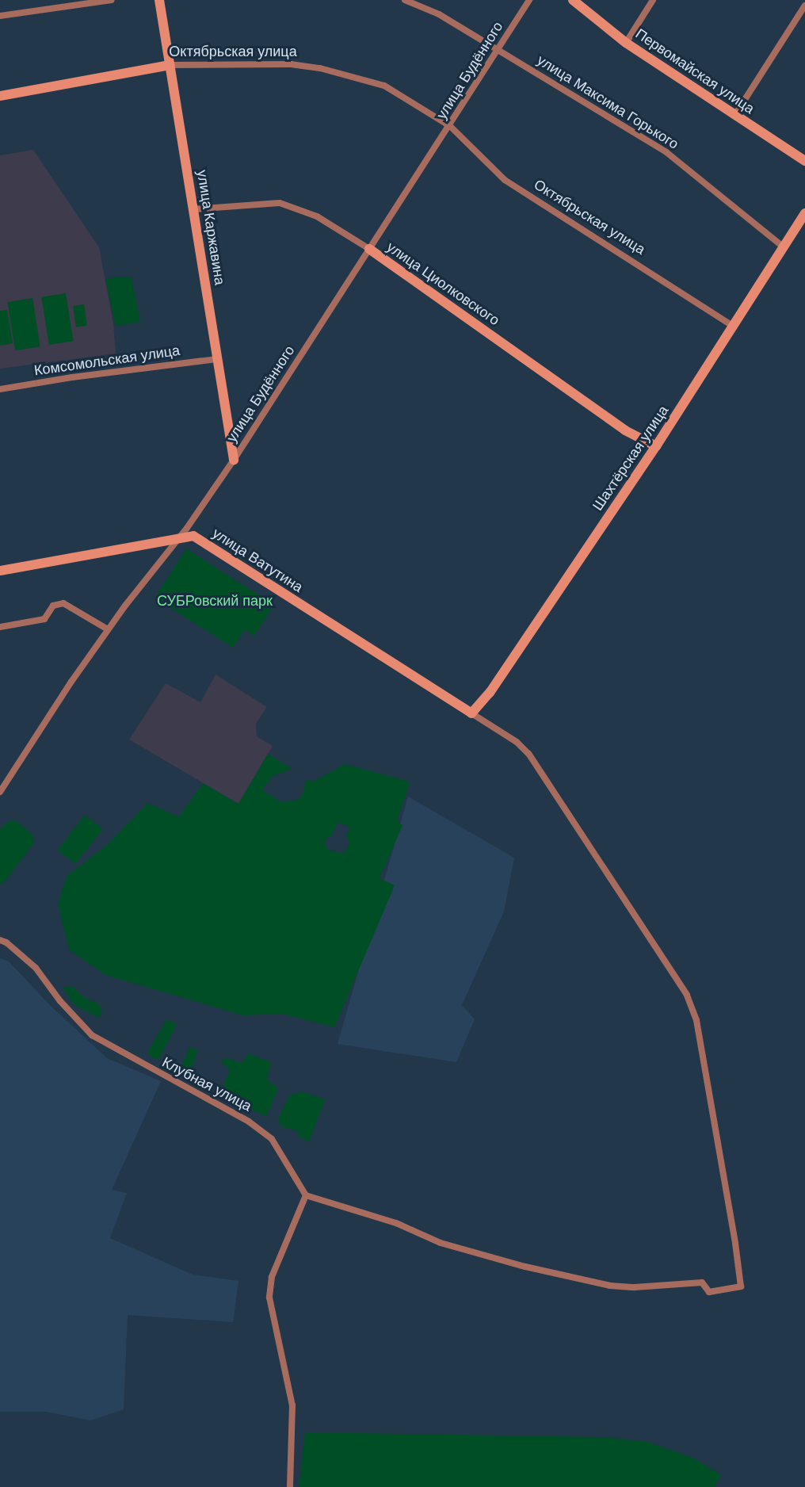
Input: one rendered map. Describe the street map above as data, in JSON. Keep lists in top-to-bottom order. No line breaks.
{"streets":{"street":["Октябрьская улица","улица Будённого","Первомайская улица","улица Максима Горького","улица Каржавина","улица Циолковского","Комсомольская улица","Шахтёрская улица","улица Ватутина","Клубная улица"]},"crossings":[["Октябрьская улица","улица Будённого"],["Октябрьская улица","улица Каржавина"],["Октябрьская улица","Шахтёрская улица"],["улица Будённого","улица Максима Горького"],["улица Будённого","улица Каржавина"],["улица Будённого","улица Циолковского"],["улица Будённого","улица Ватутина"],["улица Максима Горького","Шахтёрская улица"],["улица Каржавина","улица Циолковского"],["улица Каржавина","Комсомольская улица"],["улица Циолковского","Шахтёрская улица"],["Шахтёрская улица","улица Ватутина"]],"parks":["СУБРовский парк"]}
